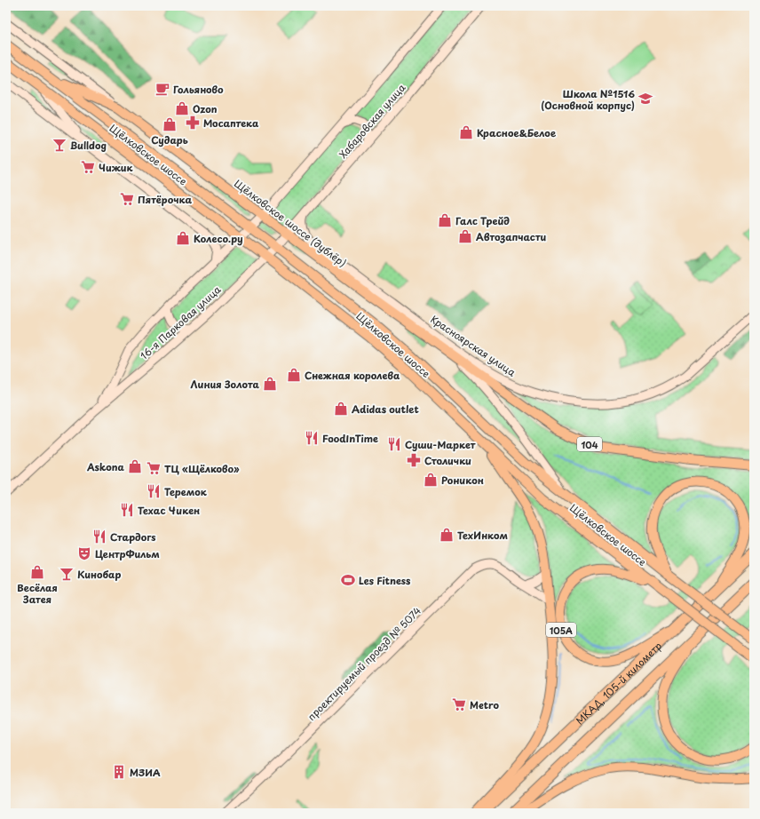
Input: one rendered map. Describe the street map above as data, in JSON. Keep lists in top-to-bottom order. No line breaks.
{"streets":{"highway":["МКАД, 105-й километр"],"main road":["Хабаровская улица","Щёлковское шоссе","Щёлковское шоссе (дублёр)","16-я Парковая улица","Красноярская улица","104","105A","проектируемый проезд № 5074"]},"crossings":[["Хабаровская улица","Щёлковское шоссе"],["Хабаровская улица","Щёлковское шоссе (дублёр)"],["Хабаровская улица","16-я Парковая улица"],["Хабаровская улица","Красноярская улица"],["Щёлковское шоссе","Щёлковское шоссе (дублёр)"],["Щёлковское шоссе","16-я Парковая улица"],["Щёлковское шоссе","105A"],["Щёлковское шоссе (дублёр)","104"],["105A","МКАД, 105-й километр"]],"places":{"cafe":["Гольяново"],"school or university":["Школа №1516 (Основной корпус)"],"shop":["Ozon","Сударь","Красное&Белое","Галс Трейд","Автозапчасти","Колесо.ру","Снежная королева","Линия Золота","Adidas outlet","Askona","Роникон","ТехИнком","Весёлая Затея"],"pharmacy":["Мосаптека","Столички"],"bar":["Bulldog","Кинобар"],"supermarket":["Чижик","Пятёрочка","ТЦ «Щёлково»","Metro"],"restaurant":["FoodInTime","Суши-Маркет","Теремок","Техас Чикен","Стардогs"],"theatre":["ЦентрФильм"],"sports":["Les Fitness"],"building":["МЗИА"]}}
